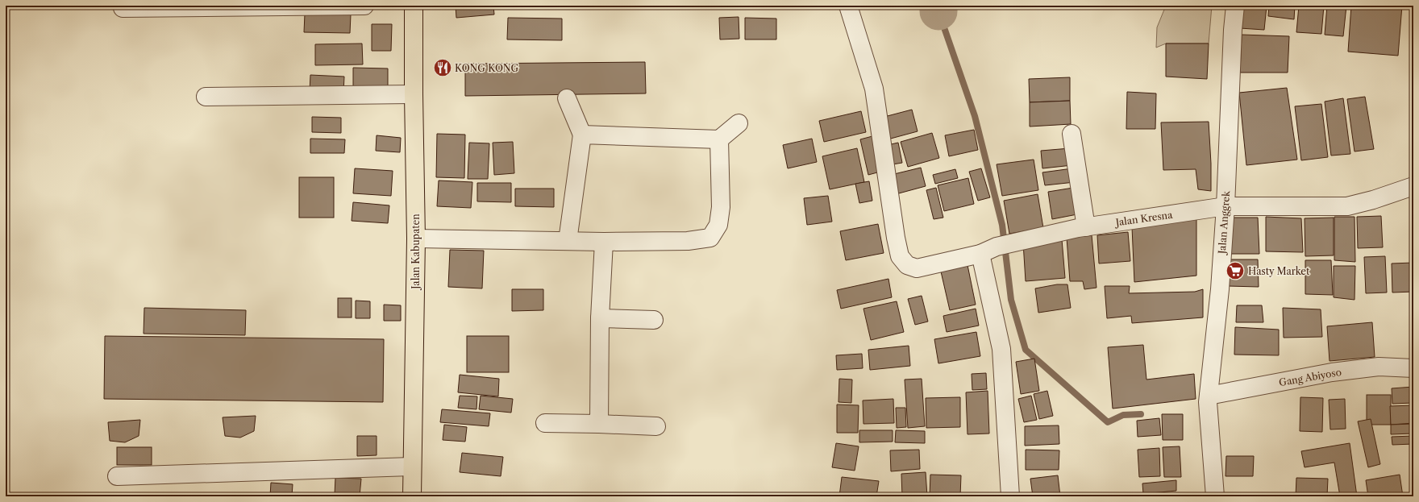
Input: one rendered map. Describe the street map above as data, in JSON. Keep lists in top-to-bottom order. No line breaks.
{"streets":{"main road":["Jalan Kabupaten"],"street":["Jalan Kresna","Jalan Anggrek","Gang Abiyoso"]},"crossings":[["Jalan Kresna","Jalan Anggrek"],["Jalan Anggrek","Gang Abiyoso"]],"places":{"restaurant":["KONG KONG"],"supermarket":["Hasty Market"]}}
